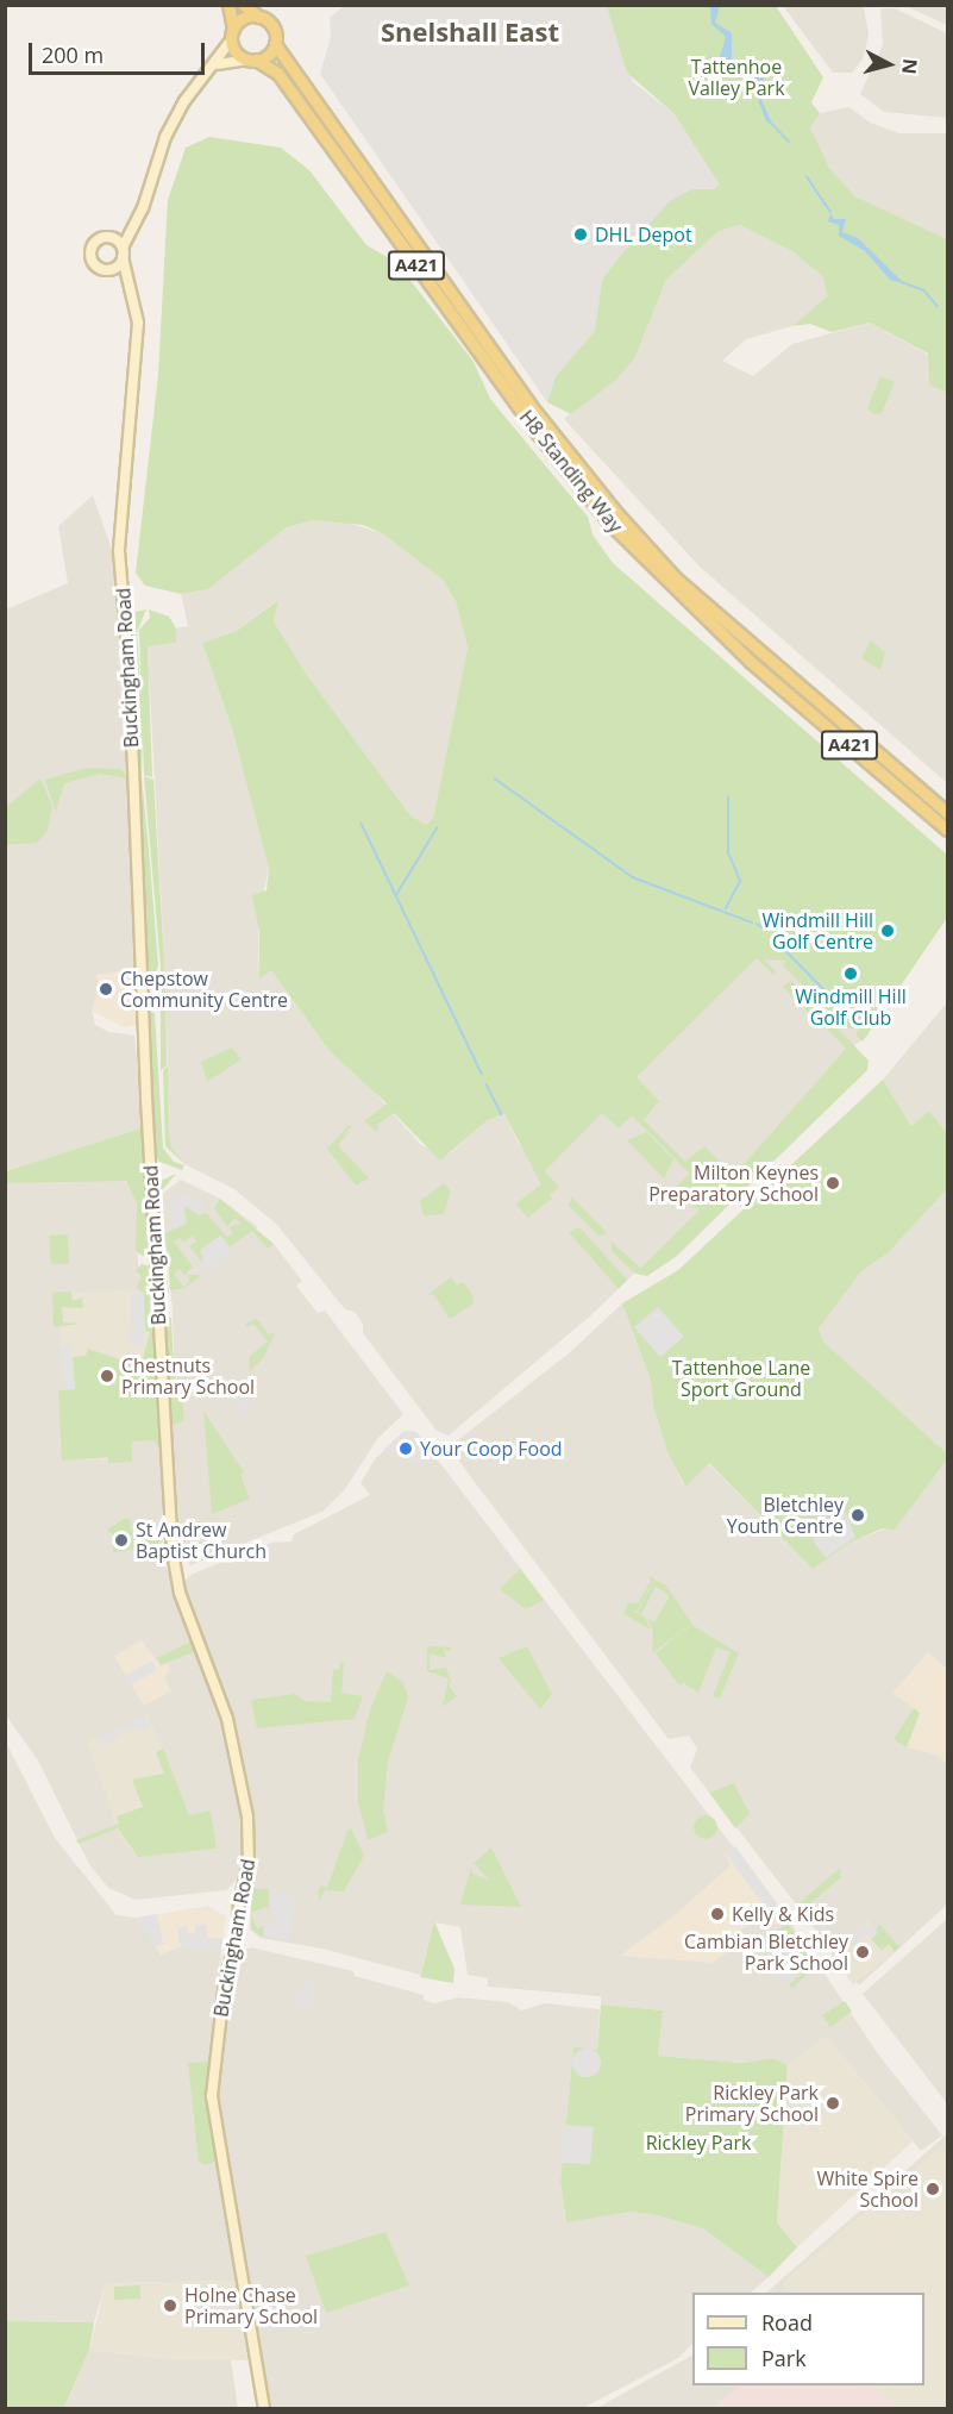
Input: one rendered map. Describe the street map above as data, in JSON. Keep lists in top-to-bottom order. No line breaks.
{"streets":{"highway":["A421","H8 Standing Way"],"main road":["Buckingham Road"]},"crossings":[["A421","H8 Standing Way"]],"districts":["Snelshall East"],"parks":["Tattenhoe Valley Park","Tattenhoe Lane Sport Ground","Rickley Park"],"places":["DHL Depot","Windmill Hill Golf Centre","Windmill Hill Golf Club","Chepstow Community Centre","Milton Keynes Preparatory School","Chestnuts Primary School","Your Coop Food","Bletchley Youth Centre","St Andrew Baptist Church","Kelly & Kids","Cambian Bletchley Park School","Rickley Park Primary School","White Spire School","Holne Chase Primary School"],"legend":["Road","Park"],"scale_bar":"200 m","north":"right"}
